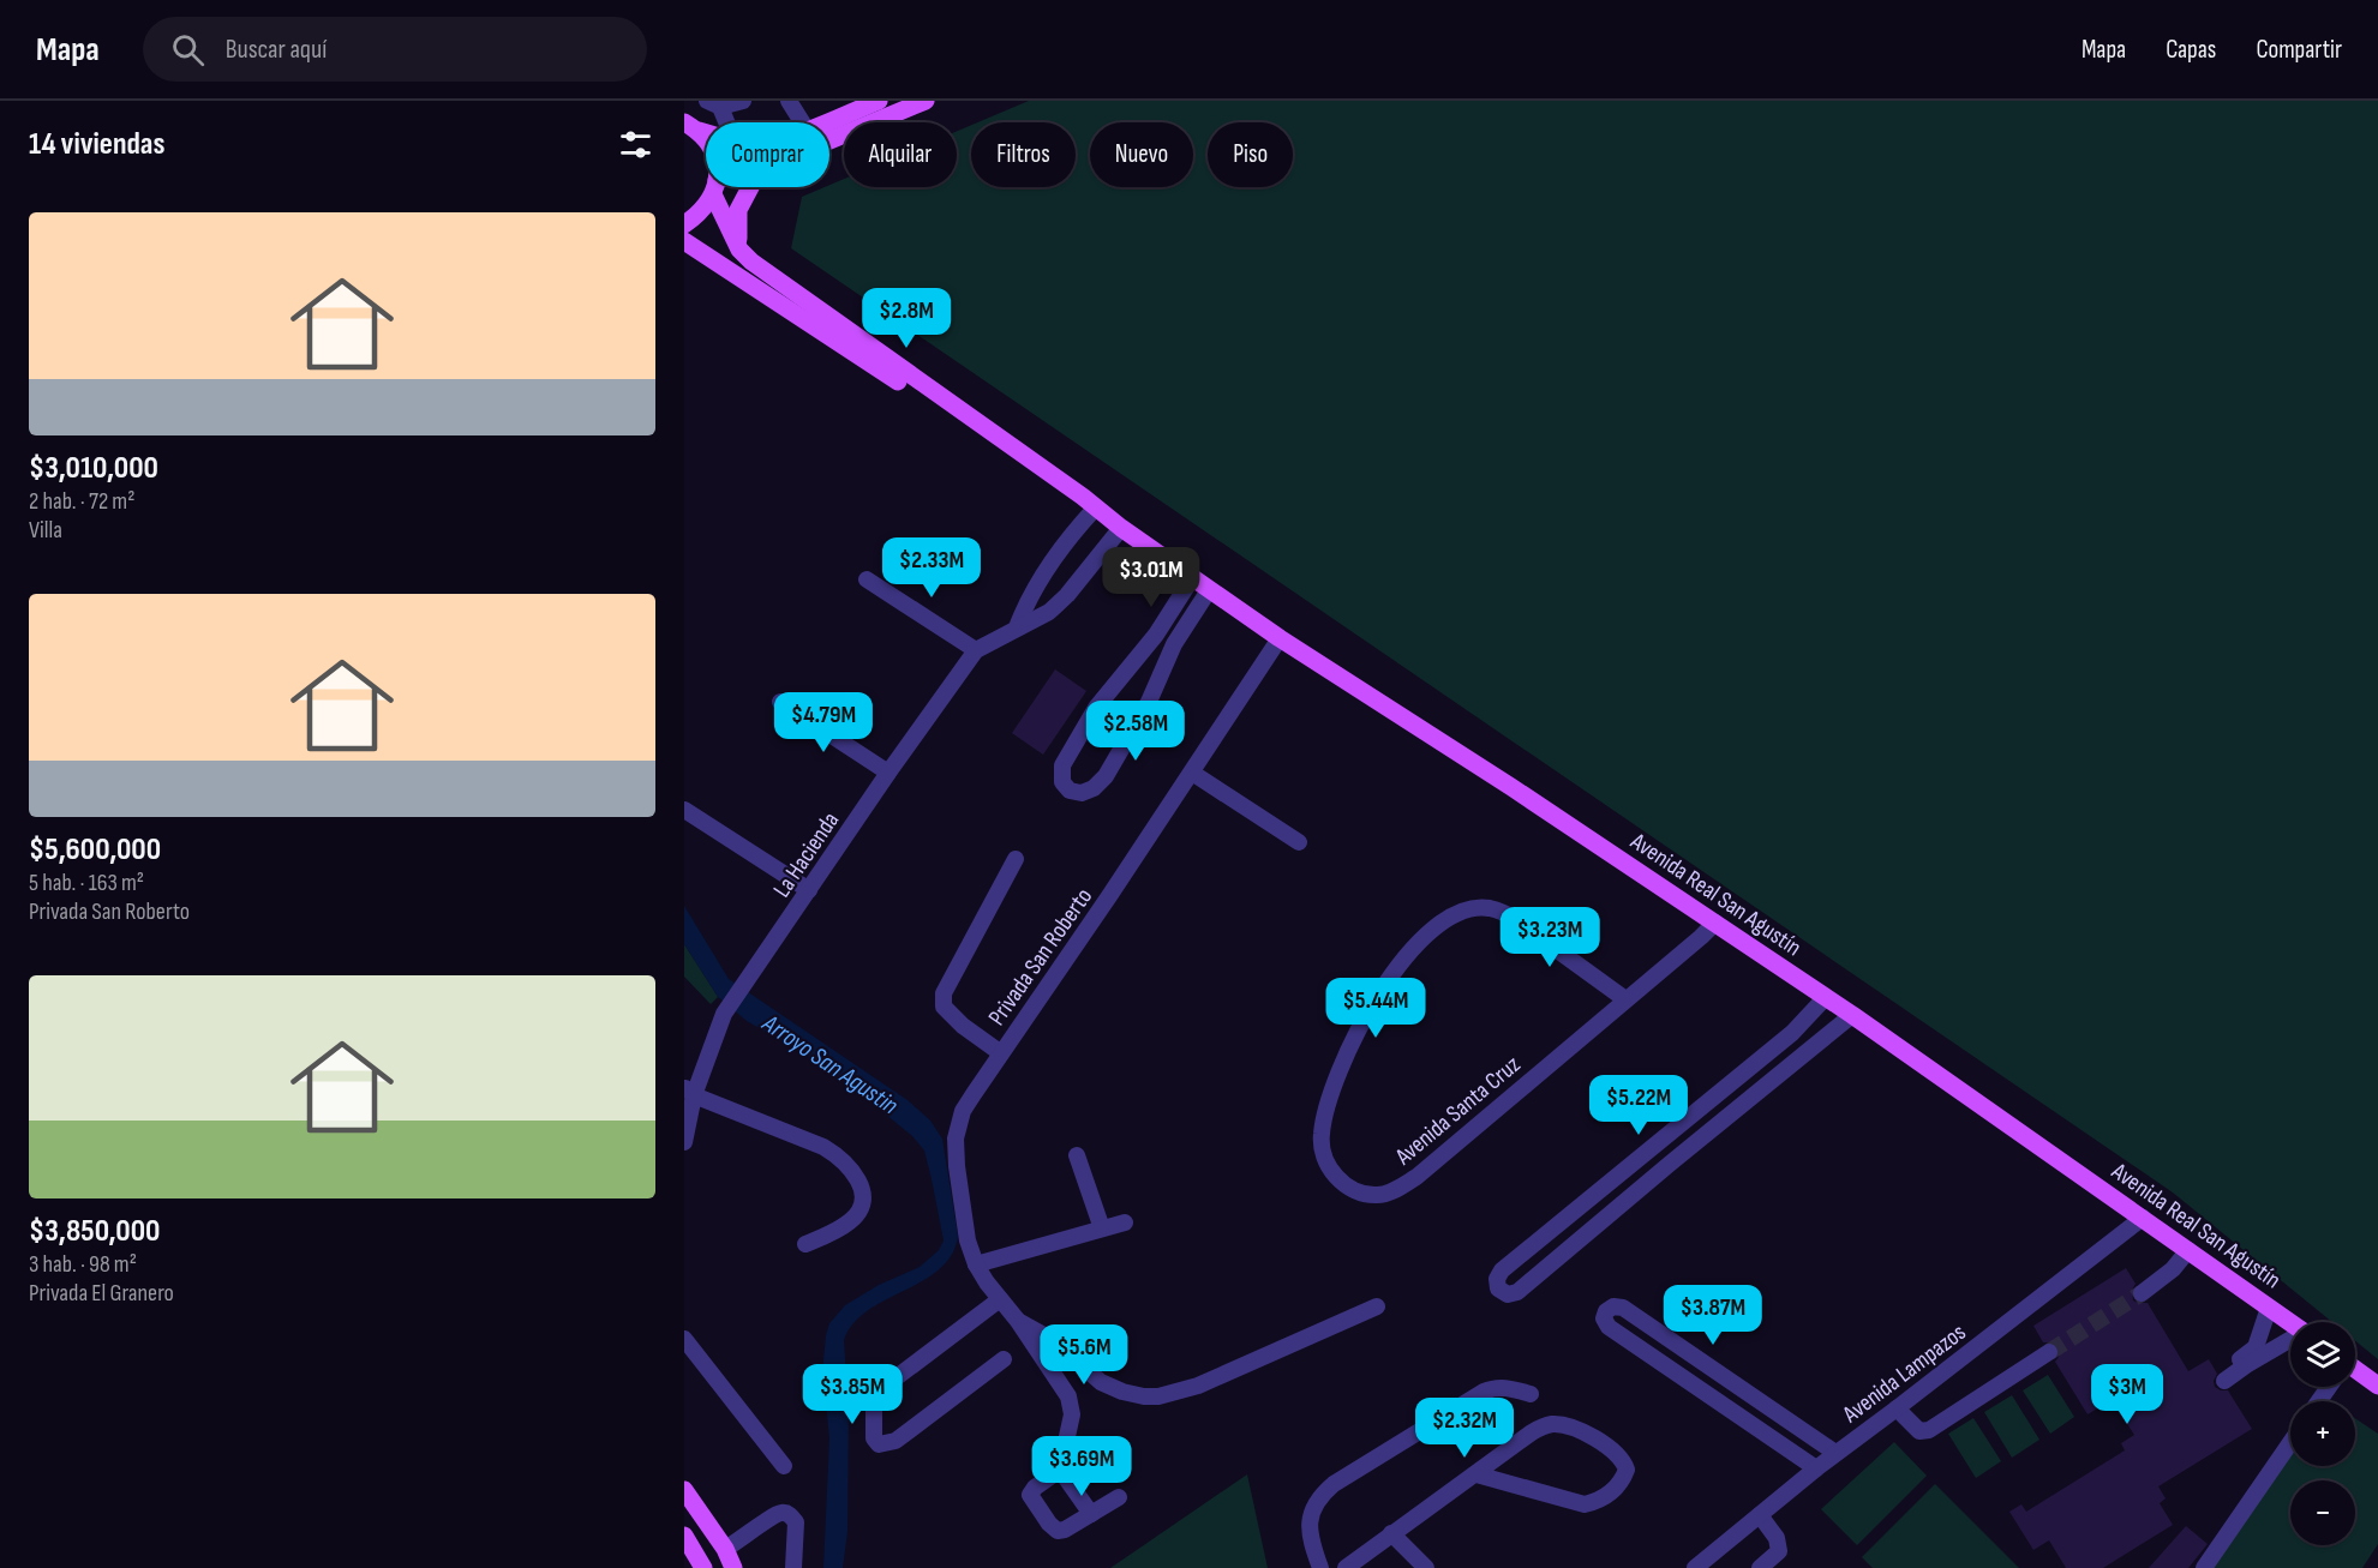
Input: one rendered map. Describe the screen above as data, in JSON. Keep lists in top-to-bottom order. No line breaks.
{"streets":{"main road":["Avenida Real San Agustín"],"street":["La Hacienda","Privada San Roberto","Avenida Santa Cruz","Avenida Lampazos"]},"crossings":[["La Hacienda","Avenida Real San Agustín"],["Avenida Real San Agustín","Privada San Roberto"],["Avenida Real San Agustín","Avenida Santa Cruz"],["Avenida Real San Agustín","Avenida Lampazos"]],"water":["Arroyo San Agustin"],"page":{"header":"Mapa","search":"Buscar aquí","nav":["Mapa","Capas","Compartir"],"heading":"14 viviendas","chip":["Comprar","Alquilar","Filtros","Nuevo","Piso"],"list":[{"name":"$3,010,000","note":"2 hab. · 72 m² · Villa"},{"name":"$5,600,000","note":"5 hab. · 163 m² · Privada San Roberto"},{"name":"$3,850,000","note":"3 hab. · 98 m² · Privada El Granero"}],"price":["$2.8M","$2.33M","$3.01M","$4.79M","$2.58M","$3.23M","$5.44M","$5.22M","$3.87M","$5.6M","$3.85M","$3M","$2.32M","$3.69M"],"map_buttons":["+","−"]}}
